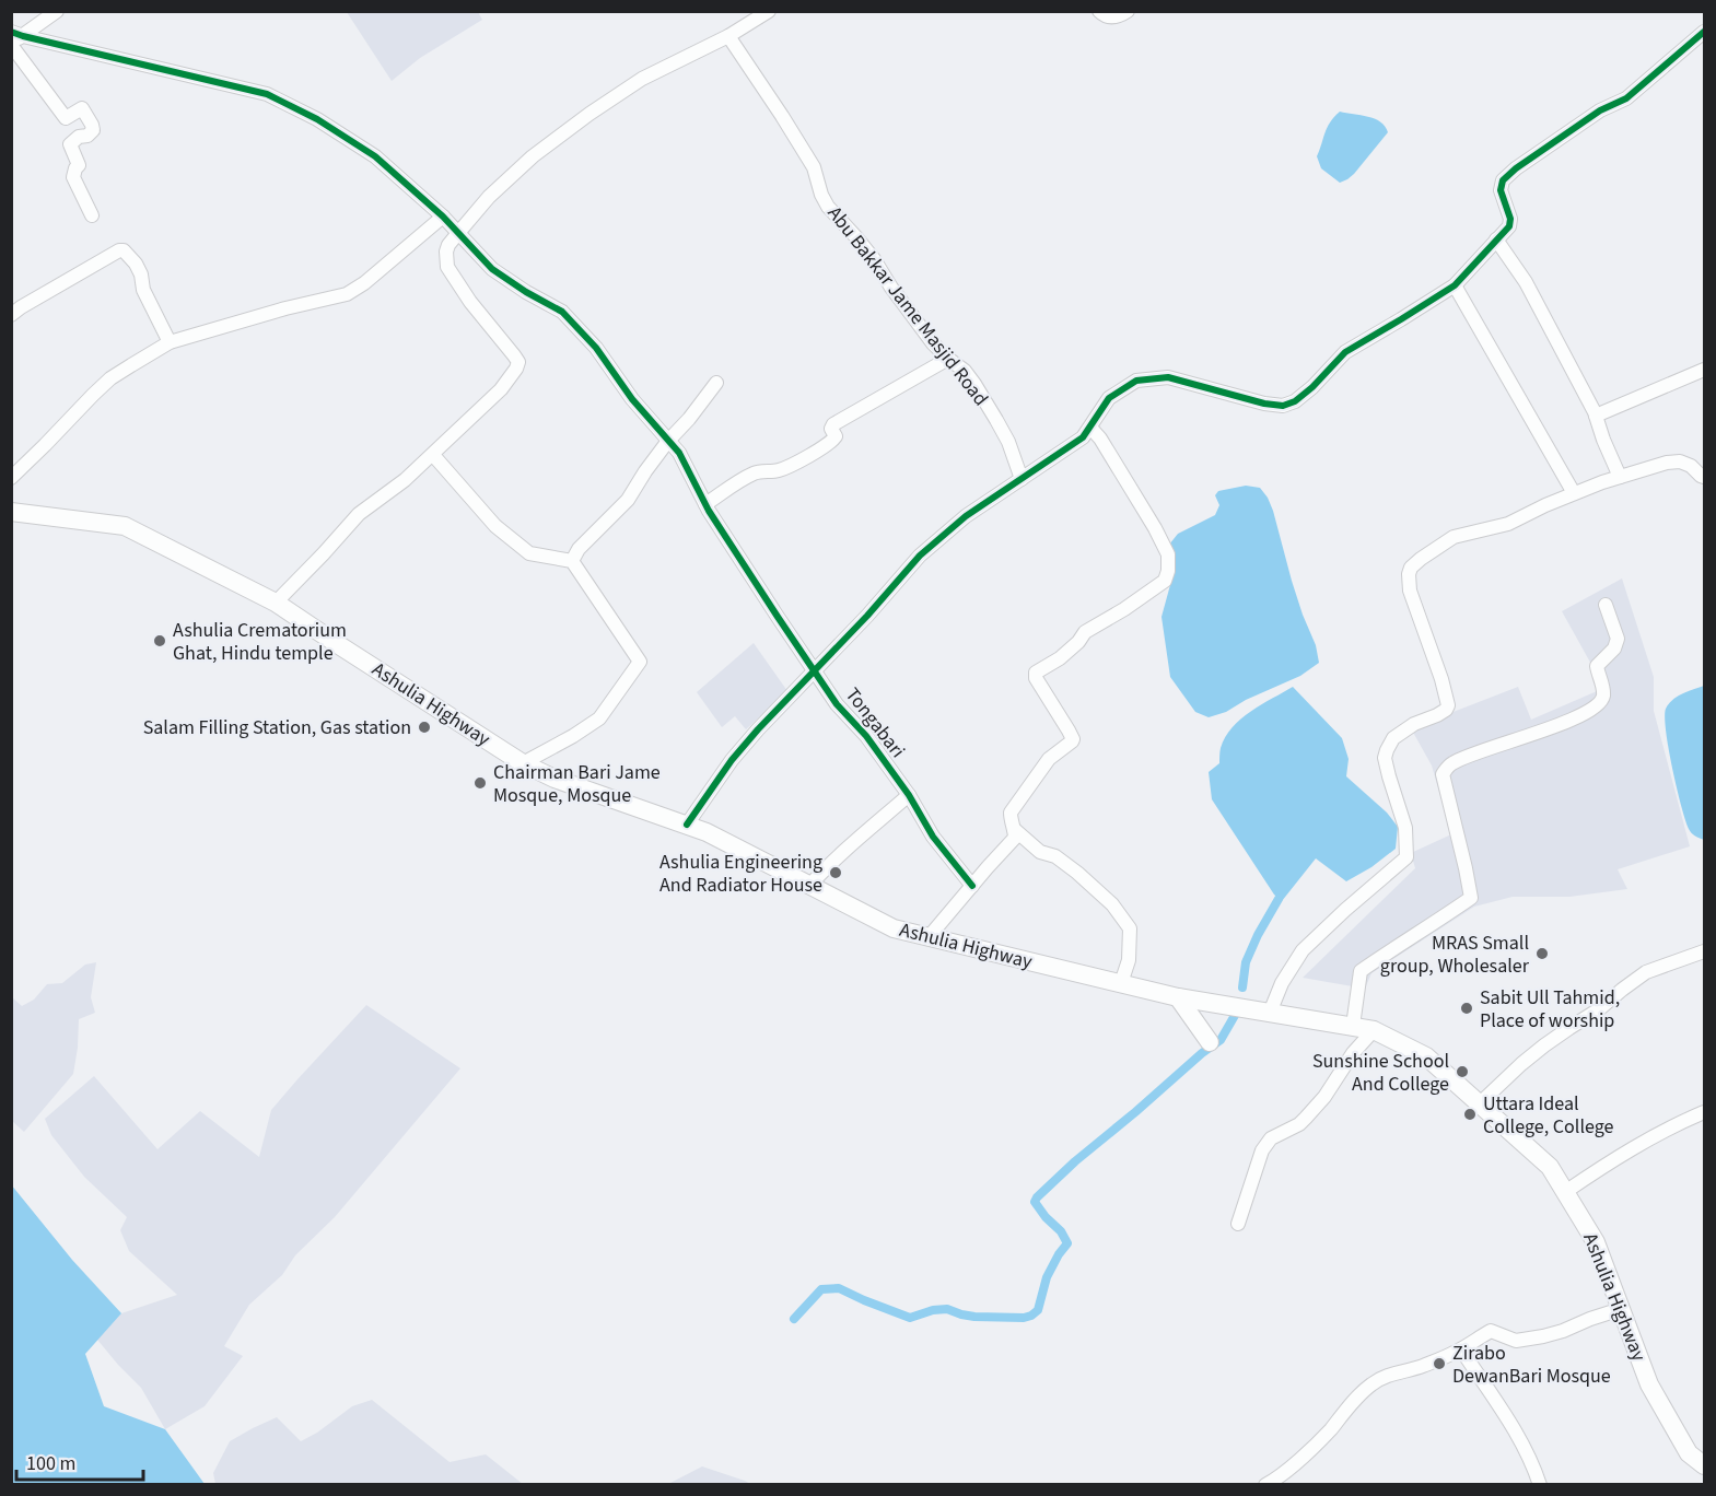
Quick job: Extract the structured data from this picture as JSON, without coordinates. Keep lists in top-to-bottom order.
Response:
{
  "streets": {
    "highway": ["Ashulia Highway"],
    "street": ["Abu Bakkar Jame Masjid Road", "Tongabari"]
  },
  "places": [
    "Ashulia Crematorium Ghat, Hindu temple",
    "Salam Filling Station, Gas station",
    "Chairman Bari Jame Mosque, Mosque",
    "Ashulia Engineering And Radiator House",
    "MRAS Small group, Wholesaler",
    "Sabit Ull Tahmid, Place of worship",
    "Sunshine School And College",
    "Uttara Ideal College, College",
    "Zirabo DewanBari Mosque"
  ],
  "scale_bar": "100 m"
}
